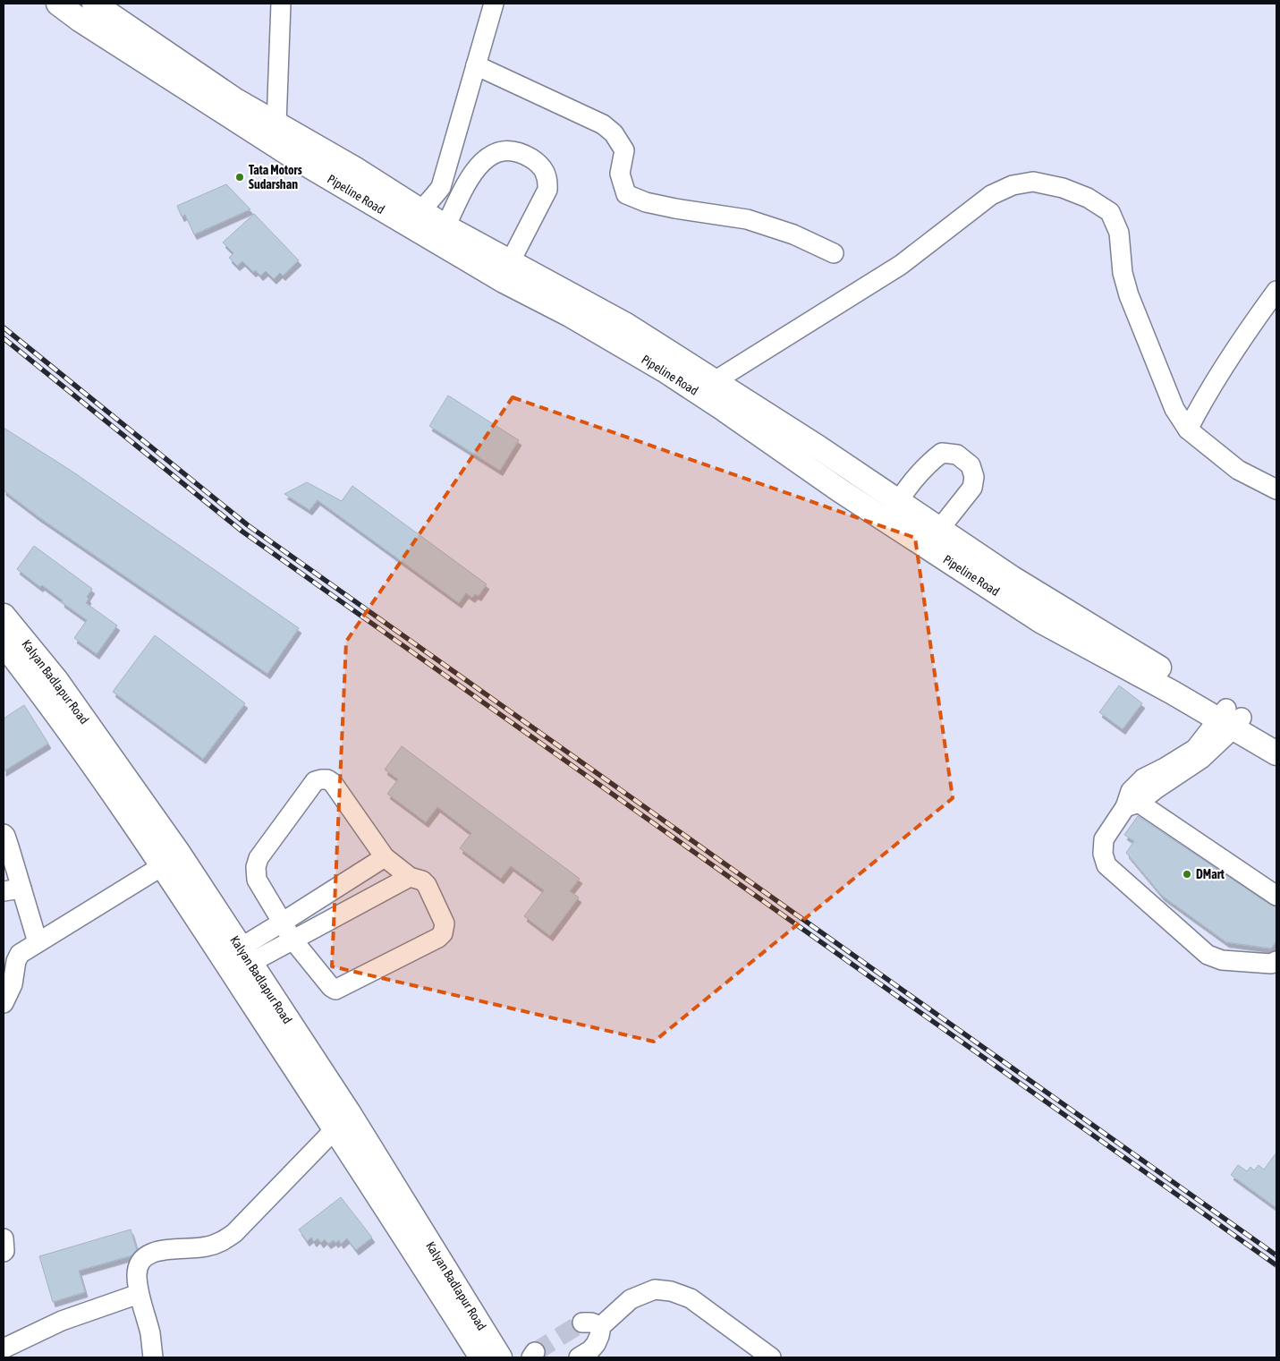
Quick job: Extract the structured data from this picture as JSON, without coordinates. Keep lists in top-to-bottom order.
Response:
{
  "streets": {
    "main road": ["Pipeline Road", "Kalyan Badlapur Road"]
  },
  "places": ["Tata Motors Sudarshan", "DMart"]
}
